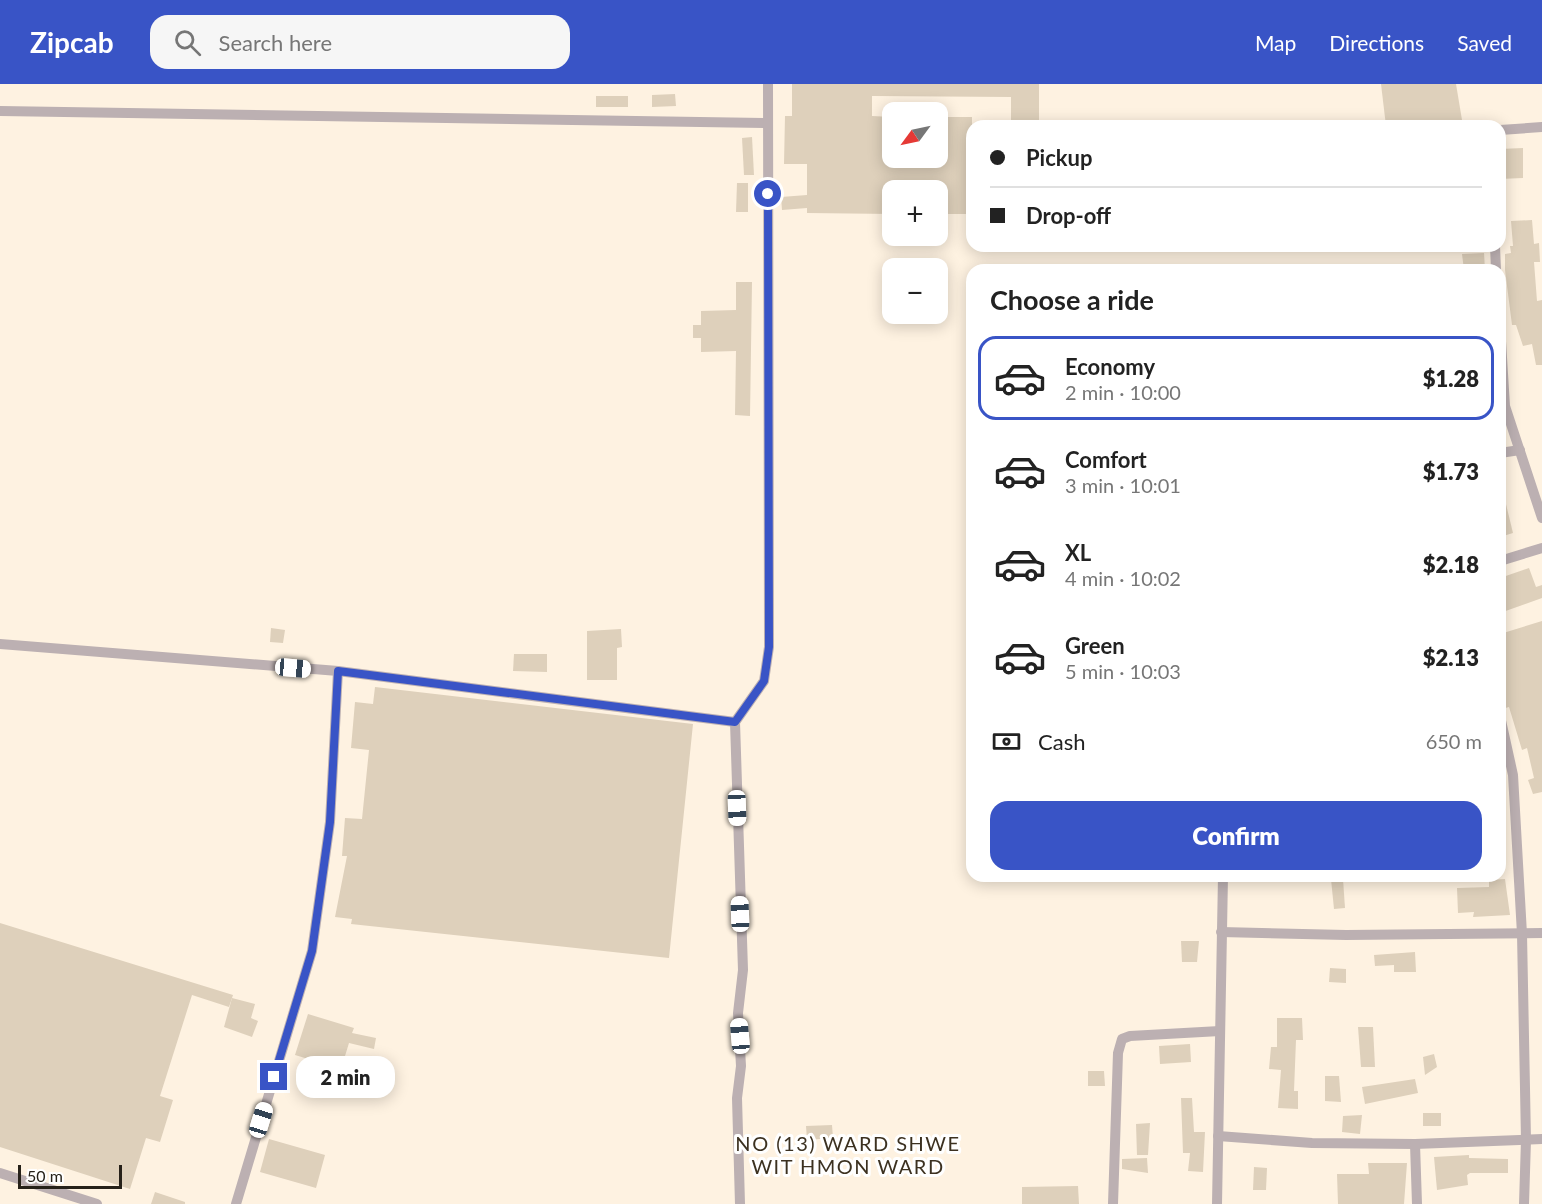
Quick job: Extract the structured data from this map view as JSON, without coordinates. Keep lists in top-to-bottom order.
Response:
{
  "districts": ["NO (13) WARD SHWE WIT HMON WARD"],
  "scale_bar": "50 m",
  "north": "bottom left",
  "page": {
    "header": "Zipcab",
    "search": "Search here",
    "nav": ["Map", "Directions", "Saved"],
    "map_buttons": ["+", "−"],
    "banner": ["Pickup", "Drop-off"],
    "heading": "Choose a ride",
    "list": [
      {
        "name": "Economy",
        "note": "2 min · 10:00",
        "value": "$1.28"
      },
      {
        "name": "Comfort",
        "note": "3 min · 10:01",
        "value": "$1.73"
      },
      {
        "name": "XL",
        "note": "4 min · 10:02",
        "value": "$2.18"
      },
      {
        "name": "Green",
        "note": "5 min · 10:03",
        "value": "$2.13"
      }
    ],
    "pay": ["Cash", "650 m"],
    "buttons": "Confirm",
    "bubble": "2 min",
    "scale": "50 m"
  }
}
